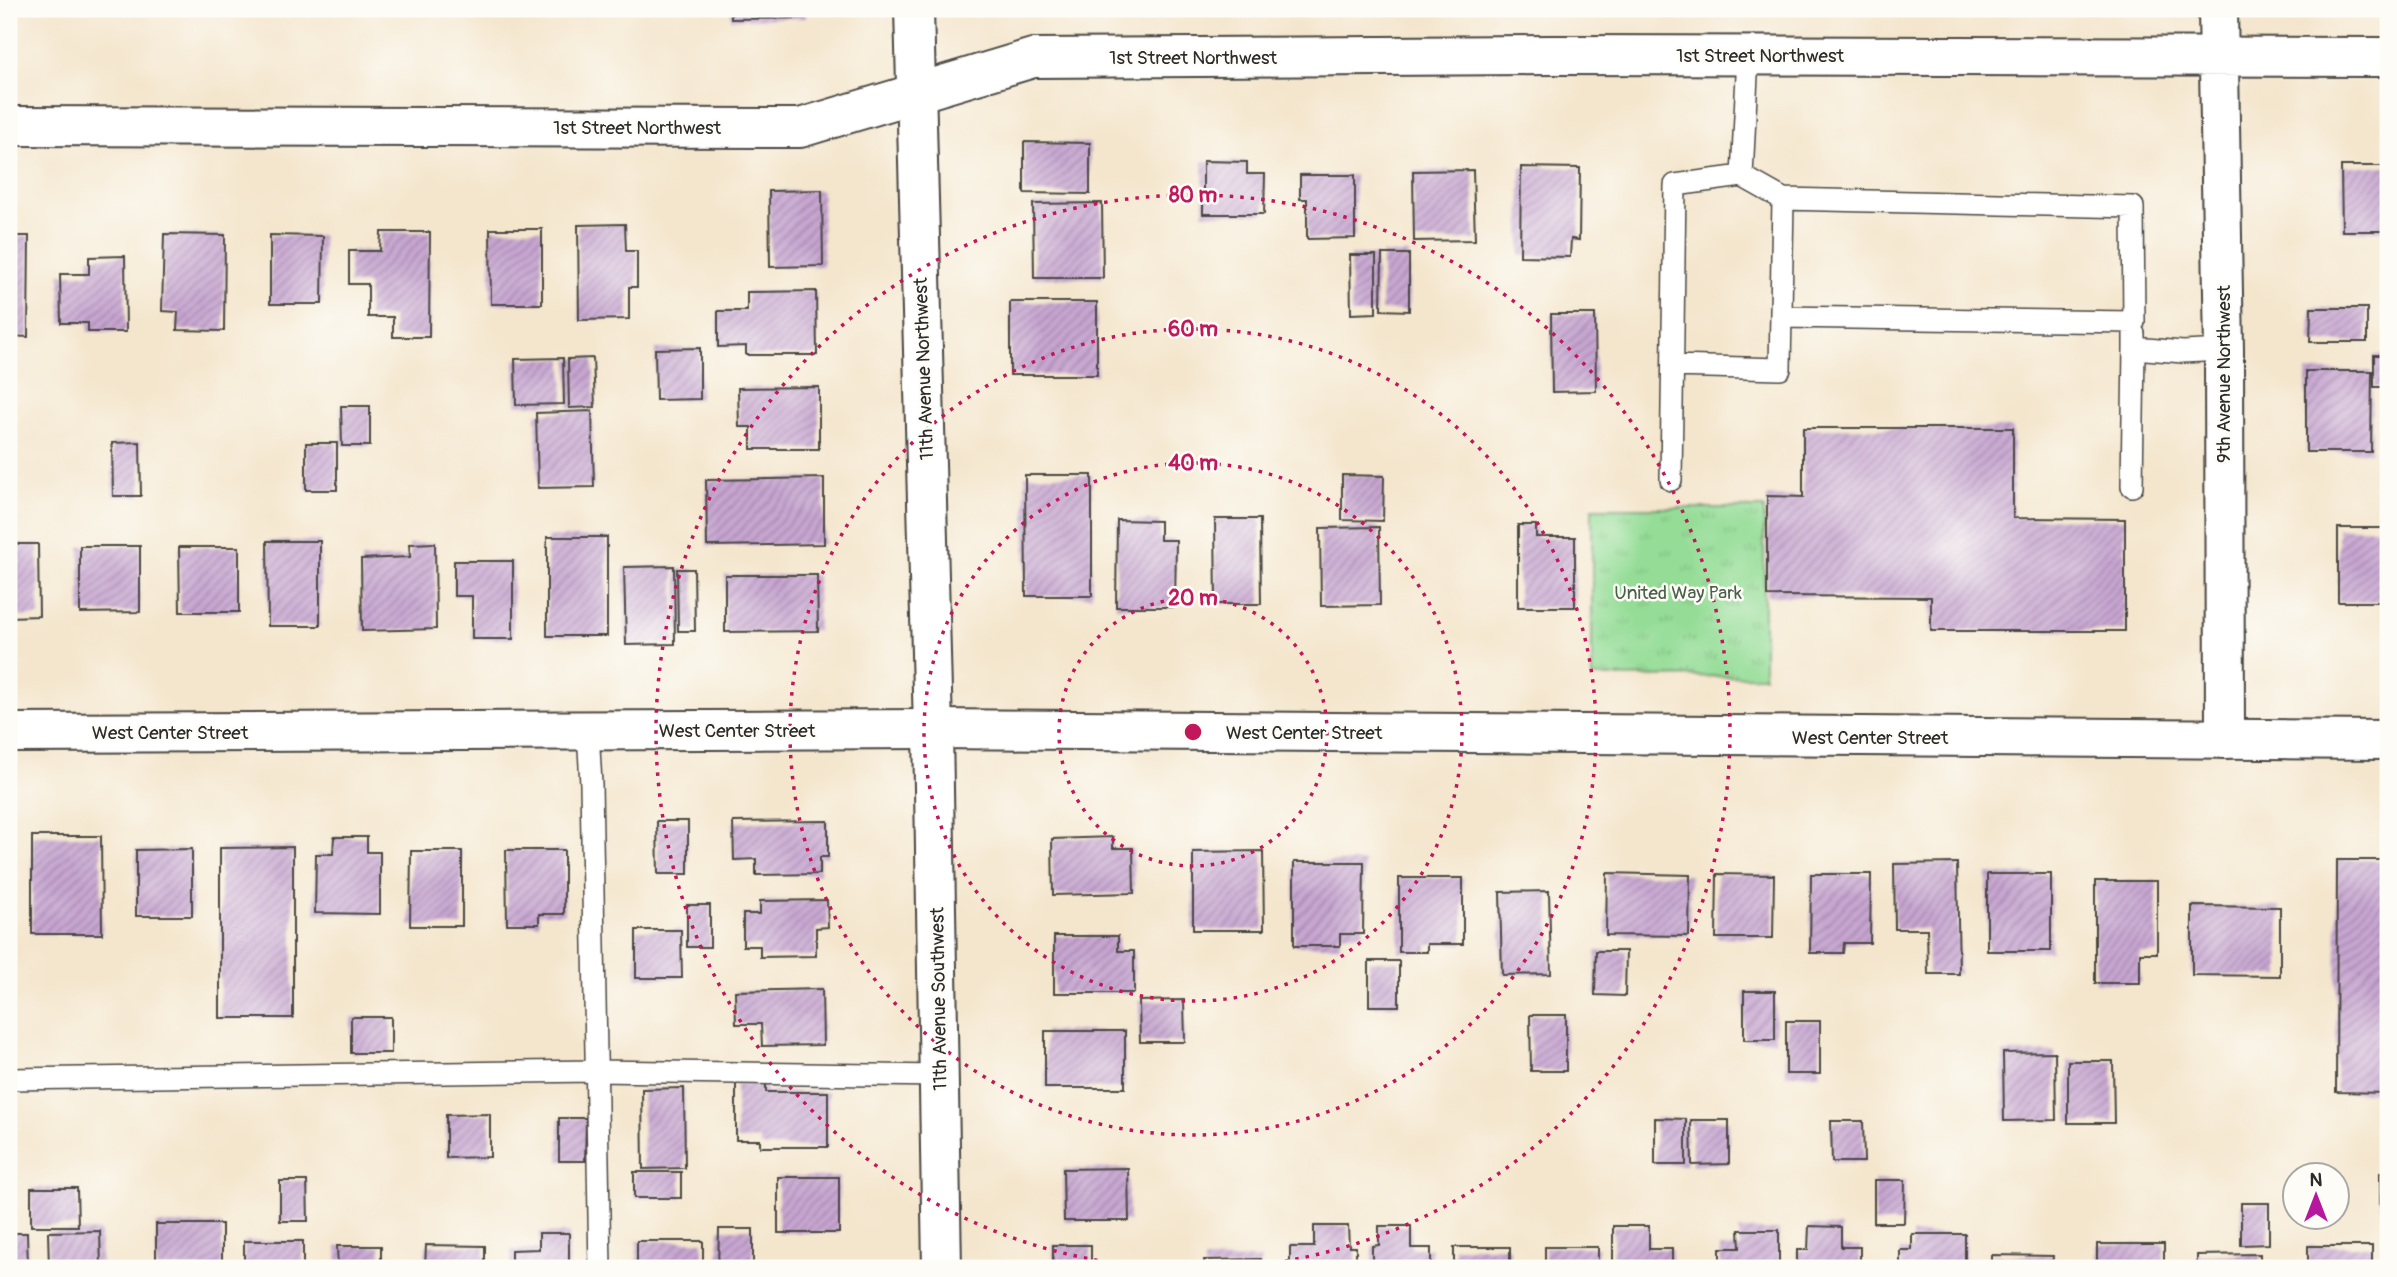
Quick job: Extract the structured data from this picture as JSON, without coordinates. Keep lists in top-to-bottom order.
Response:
{
  "streets": {
    "street": [
      "1st Street Northwest",
      "11th Avenue Northwest",
      "9th Avenue Northwest",
      "West Center Street",
      "11th Avenue Southwest"
    ]
  },
  "crossings": [
    ["1st Street Northwest", "11th Avenue Northwest"],
    ["1st Street Northwest", "9th Avenue Northwest"],
    ["11th Avenue Northwest", "West Center Street"],
    ["11th Avenue Northwest", "11th Avenue Southwest"],
    ["9th Avenue Northwest", "West Center Street"],
    ["West Center Street", "11th Avenue Southwest"]
  ],
  "parks": ["United Way Park"],
  "north": "top",
  "rings": [
    "80 m",
    "60 m",
    "40 m",
    "20 m"
  ]
}
